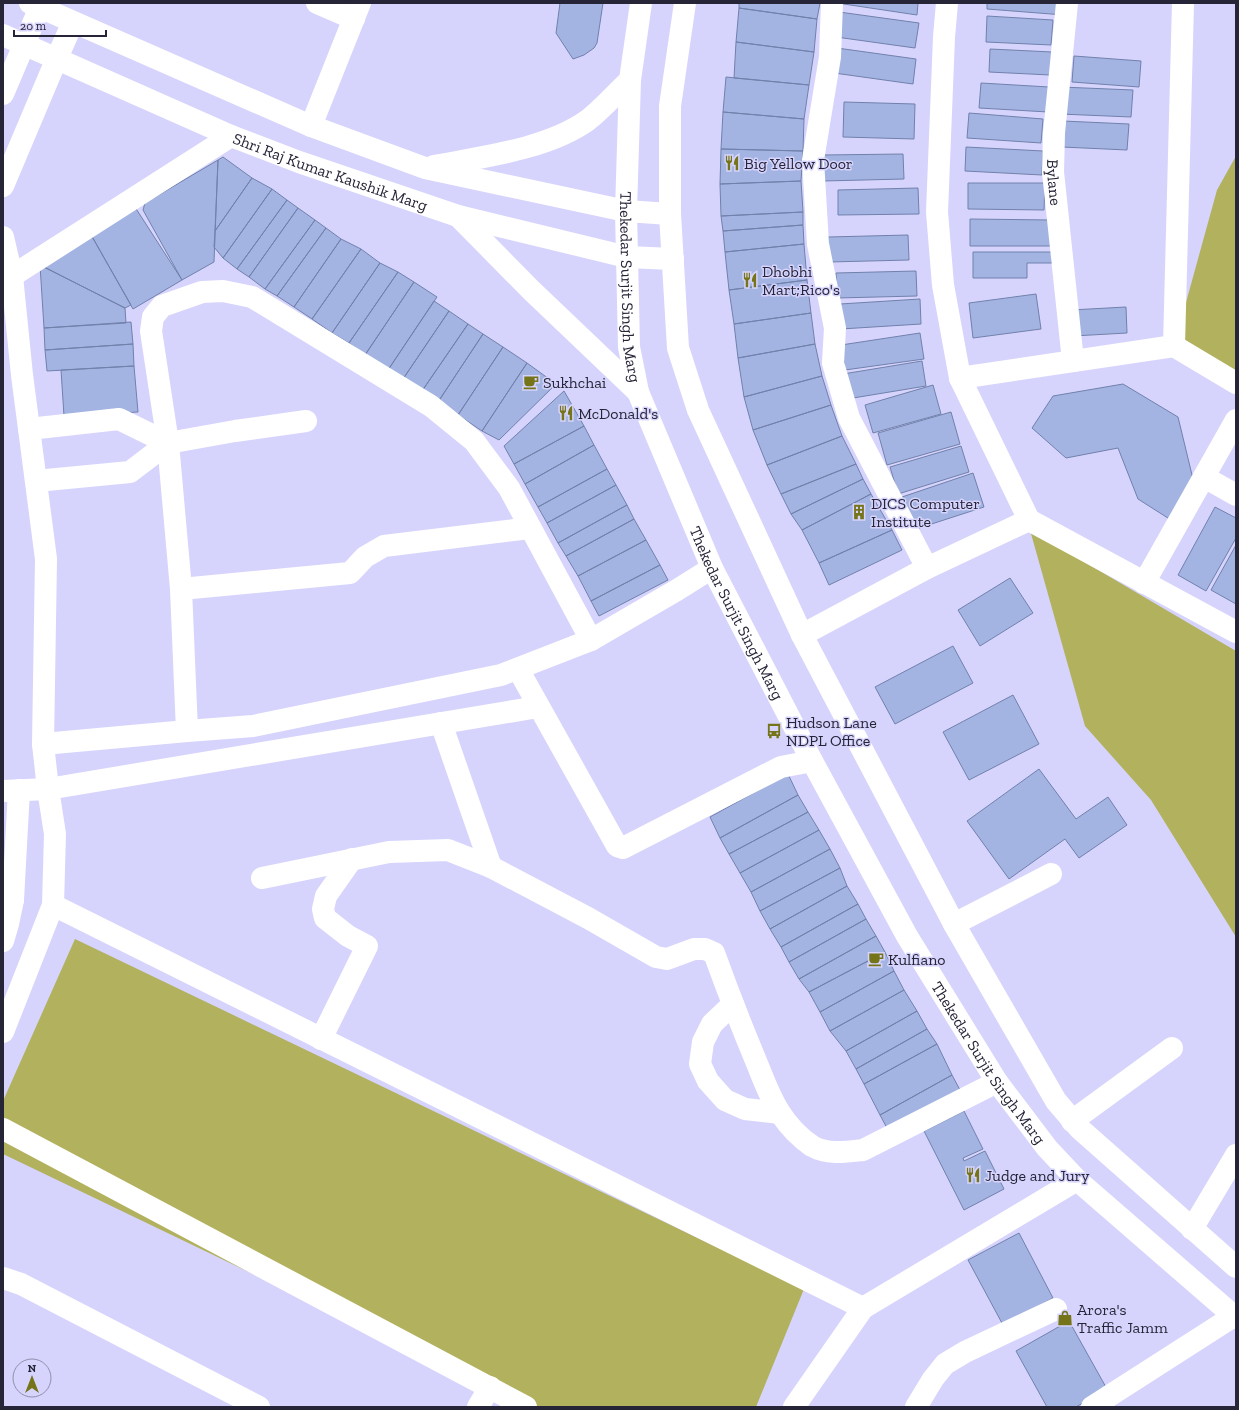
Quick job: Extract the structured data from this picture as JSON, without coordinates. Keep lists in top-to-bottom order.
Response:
{
  "streets": {
    "street": ["Shri Raj Kumar Kaushik Marg", "Bylane", "Thekedar Surjit Singh Marg"]
  },
  "crossings": [
    ["Shri Raj Kumar Kaushik Marg", "Thekedar Surjit Singh Marg"]
  ],
  "places": {
    "restaurant": [
      "Big Yellow Door",
      "Dhobhi Mart;Rico's",
      "McDonald's",
      "Judge and Jury"
    ],
    "cafe": ["Sukhchai", "Kulfiano"],
    "building": ["DICS Computer Institute"],
    "bus stop": ["Hudson Lane NDPL Office"],
    "shop": ["Arora's Traffic Jamm"]
  },
  "scale_bar": "20 m",
  "north": "top"
}
